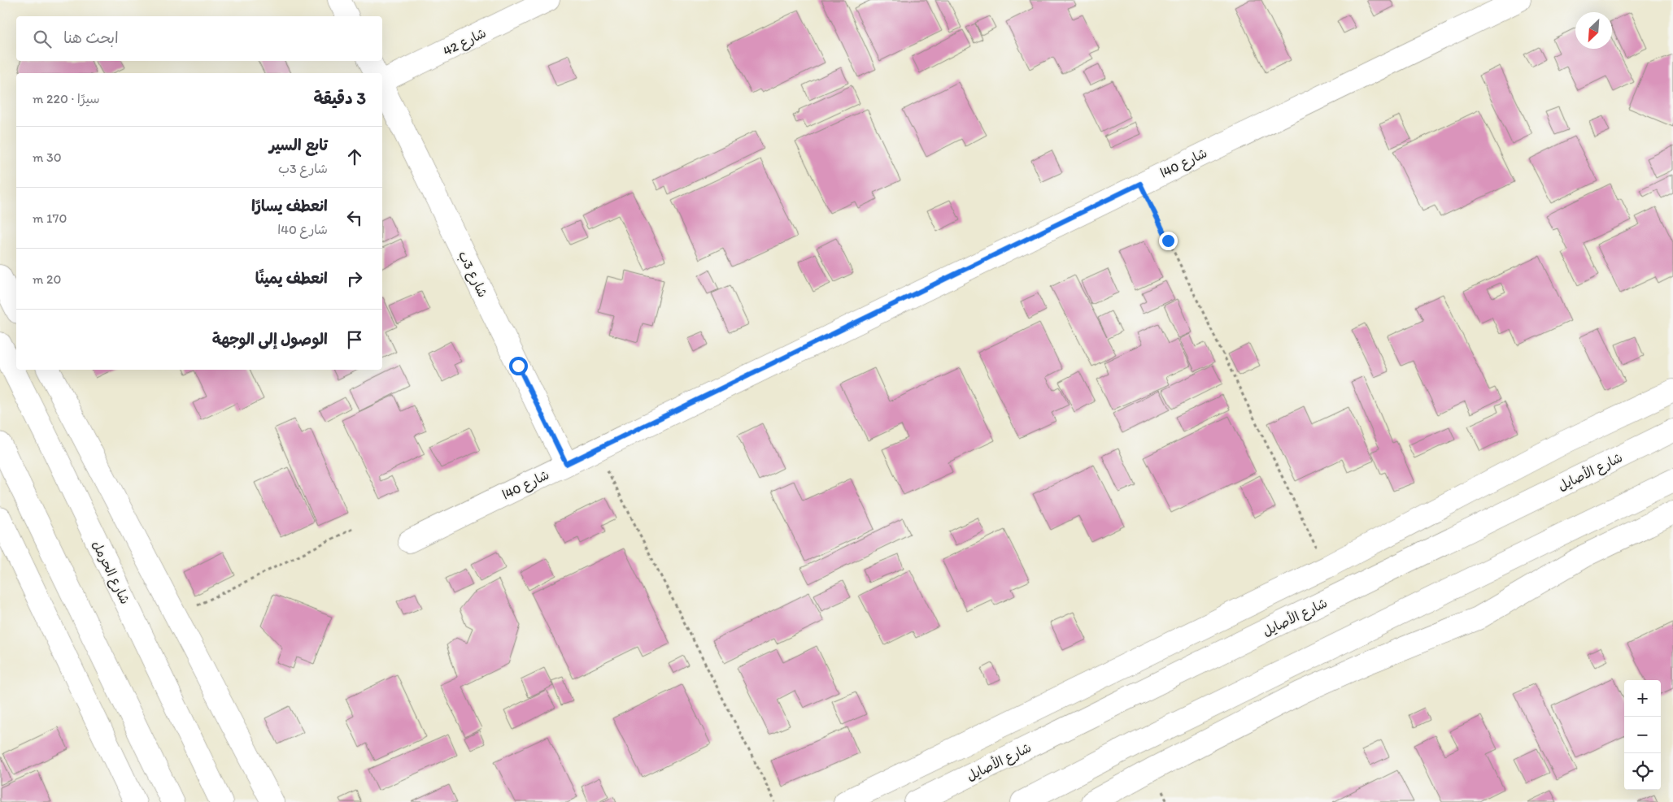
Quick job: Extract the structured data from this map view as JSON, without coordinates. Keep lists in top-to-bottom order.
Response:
{
  "streets": {
    "street": [
      "شارع 42",
      "شارع 40ا",
      "شارع 3ب",
      "شارع الأصايل",
      "شارع الحرمل"
    ]
  },
  "crossings": [
    ["شارع 40ا", "شارع 3ب"]
  ],
  "north": "bottom left",
  "page": {
    "search": "ابحث هنا",
    "heading": ["3 دقيقة", "سيرًا · 220 m"],
    "list": [
      ["تابع السير", "شارع 3ب", "30 m"],
      ["انعطف يسارًا", "شارع 40ا", "170 m"],
      ["انعطف يمينًا", "20 m"],
      "الوصول إلى الوجهة"
    ],
    "map_buttons": ["+", "−"]
  }
}
